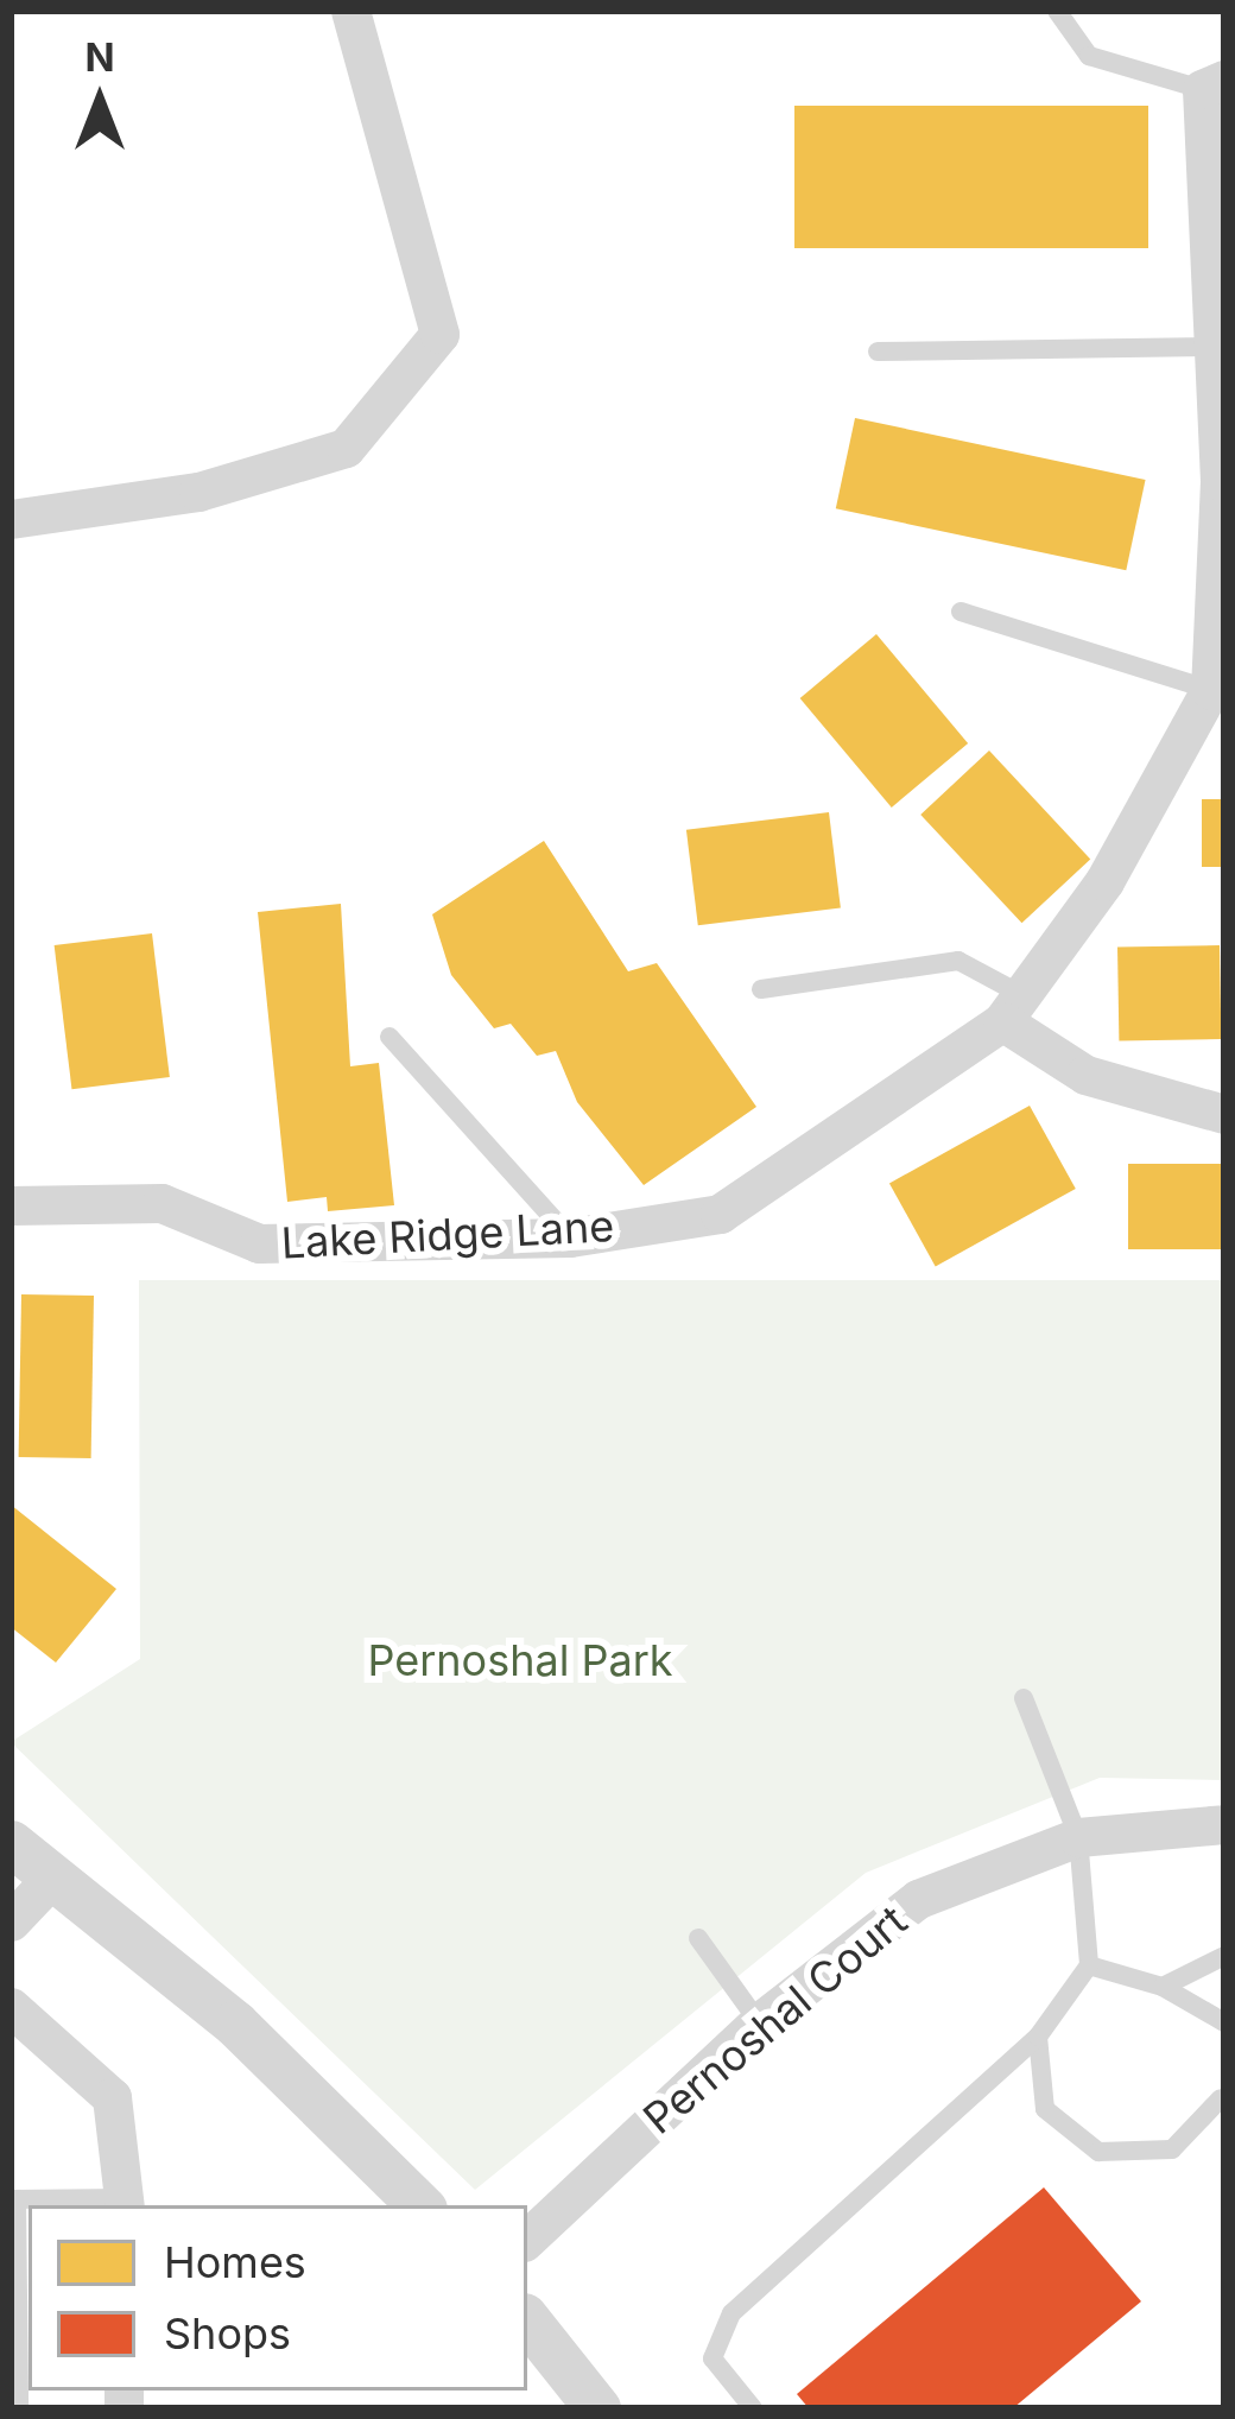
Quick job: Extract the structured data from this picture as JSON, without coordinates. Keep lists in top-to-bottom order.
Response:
{
  "streets": {
    "street": ["Lake Ridge Lane", "Pernoshal Court"]
  },
  "parks": ["Pernoshal Park"],
  "legend": ["Homes", "Shops"],
  "north": "top"
}
